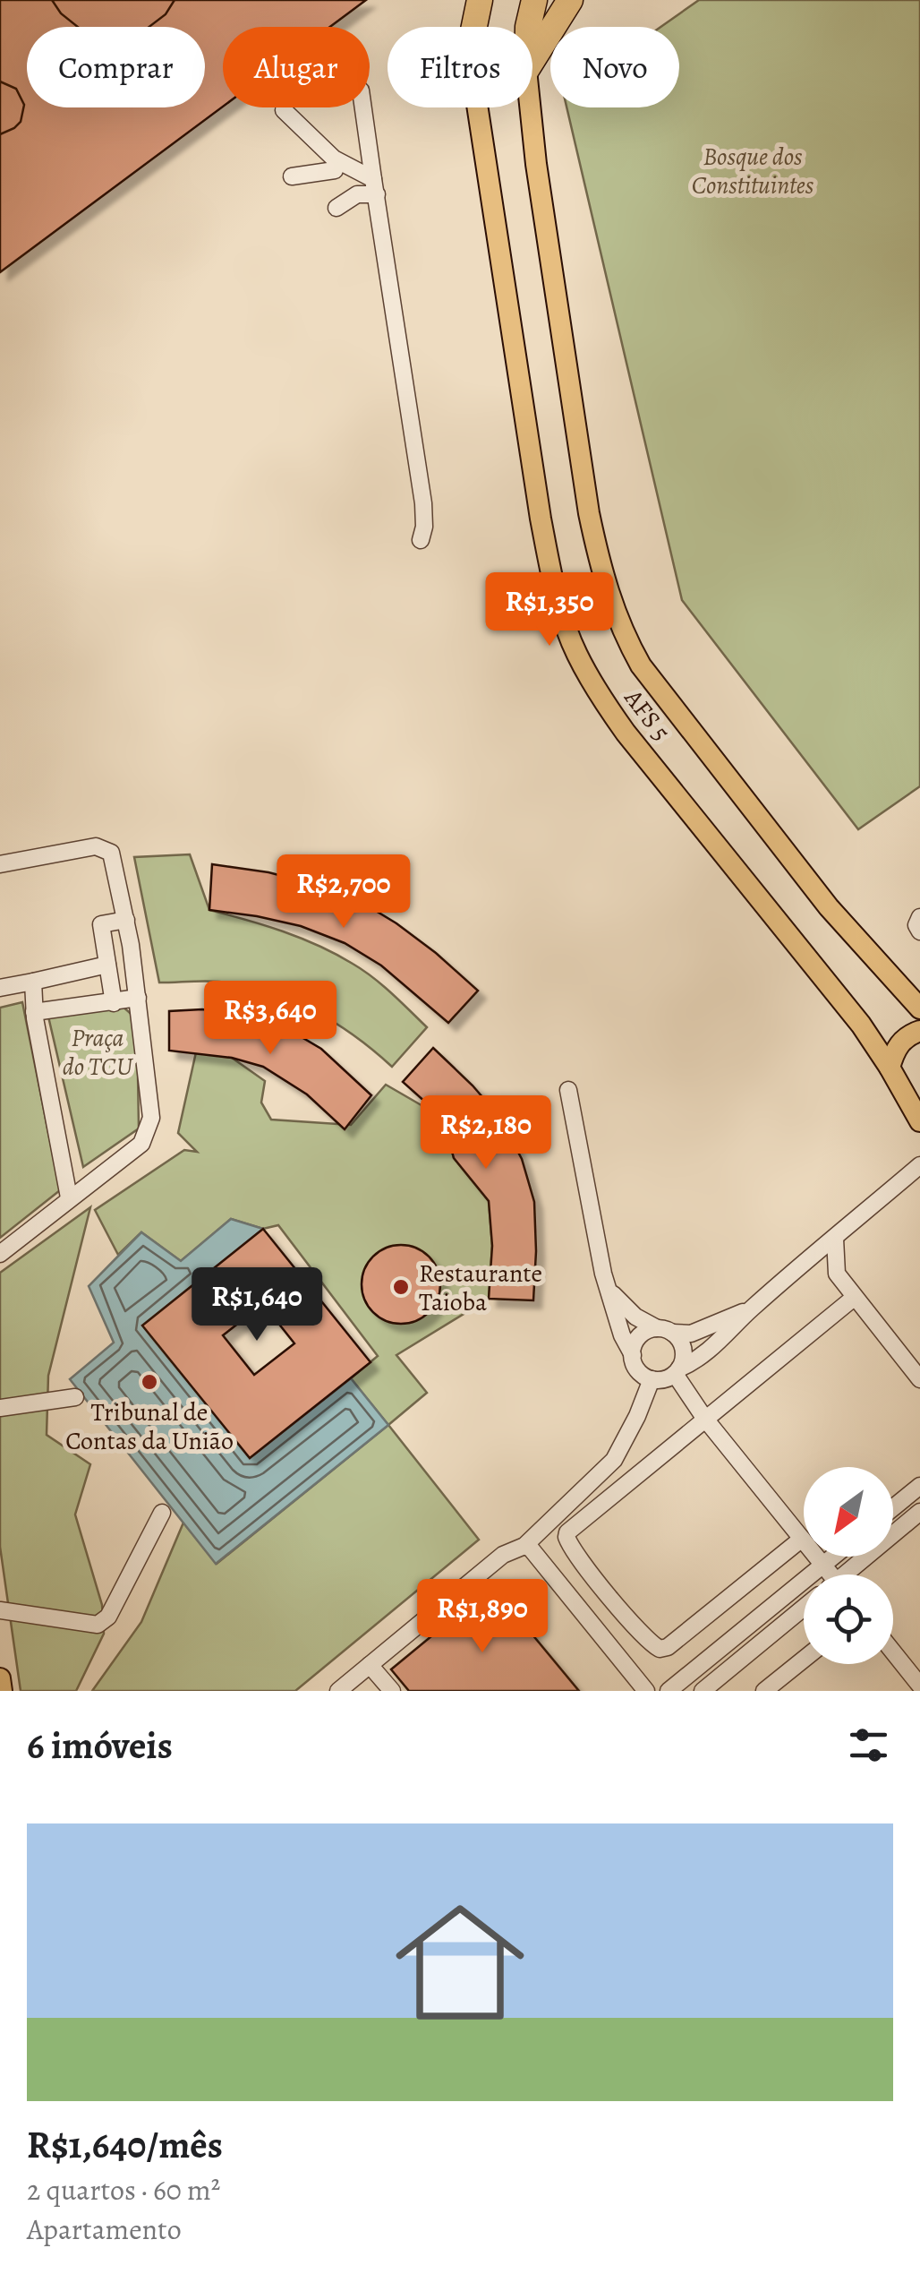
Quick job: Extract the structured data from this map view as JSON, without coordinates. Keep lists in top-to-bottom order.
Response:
{
  "streets": {
    "main road": ["AFS 5"]
  },
  "parks": ["Bosque dos Constituintes", "Praça do TCU"],
  "places": ["Restaurante Taioba", "Tribunal de Contas da União"],
  "north": "bottom left",
  "page": {
    "chip": [
      "Comprar",
      "Alugar",
      "Filtros",
      "Novo"
    ],
    "price": [
      "R$1,350",
      "R$2,700",
      "R$3,640",
      "R$2,180",
      "R$1,640",
      "R$1,890"
    ],
    "heading": "6 imóveis",
    "list": [
      {
        "name": "R$1,640/mês",
        "note": "2 quartos · 60 m² · Apartamento"
      }
    ]
  }
}
